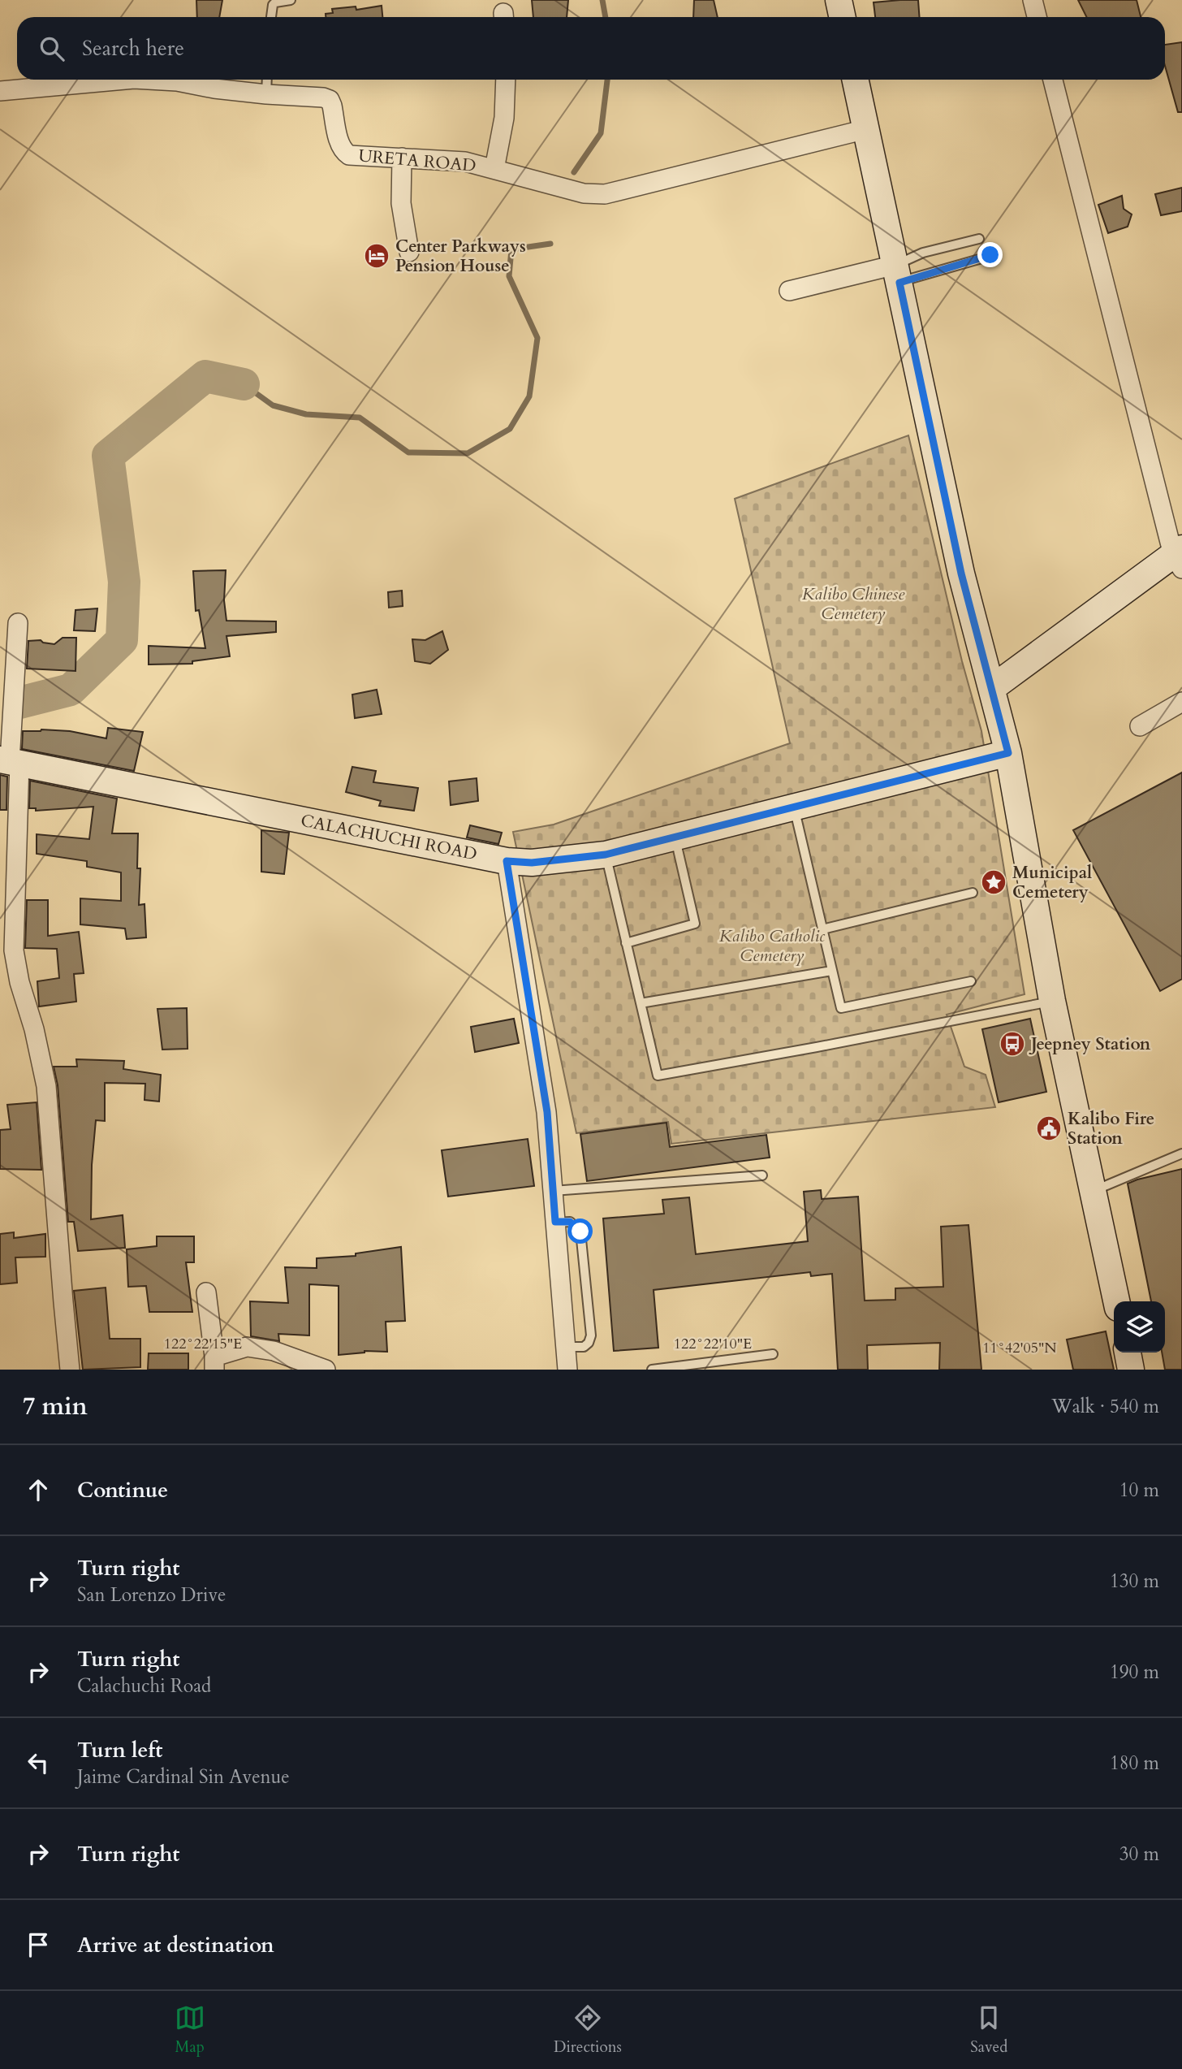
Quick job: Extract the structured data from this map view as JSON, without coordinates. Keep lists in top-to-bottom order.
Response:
{
  "streets": {
    "main road": ["CALACHUCHI ROAD"],
    "street": ["URETA ROAD"]
  },
  "parks": ["Kalibo Chinese Cemetery", "Kalibo Catholic Cemetery"],
  "places": {
    "hotel": ["Center Parkways Pension House"],
    "place": ["Municipal Cemetery"],
    "bus stop": ["Jeepney Station"],
    "public building": ["Kalibo Fire Station"]
  },
  "page": {
    "search": "Search here",
    "heading": ["7 min", "Walk · 540 m"],
    "list": [
      ["Continue", "10 m"],
      ["Turn right", "San Lorenzo Drive", "130 m"],
      ["Turn right", "Calachuchi Road", "190 m"],
      ["Turn left", "Jaime Cardinal Sin Avenue", "180 m"],
      ["Turn right", "30 m"],
      "Arrive at destination"
    ],
    "nav": ["Map", "Directions", "Saved"]
  },
  "coordinates": ["122°22'15\"E", "122°22'10\"E", "11°42'05\"N"]
}
